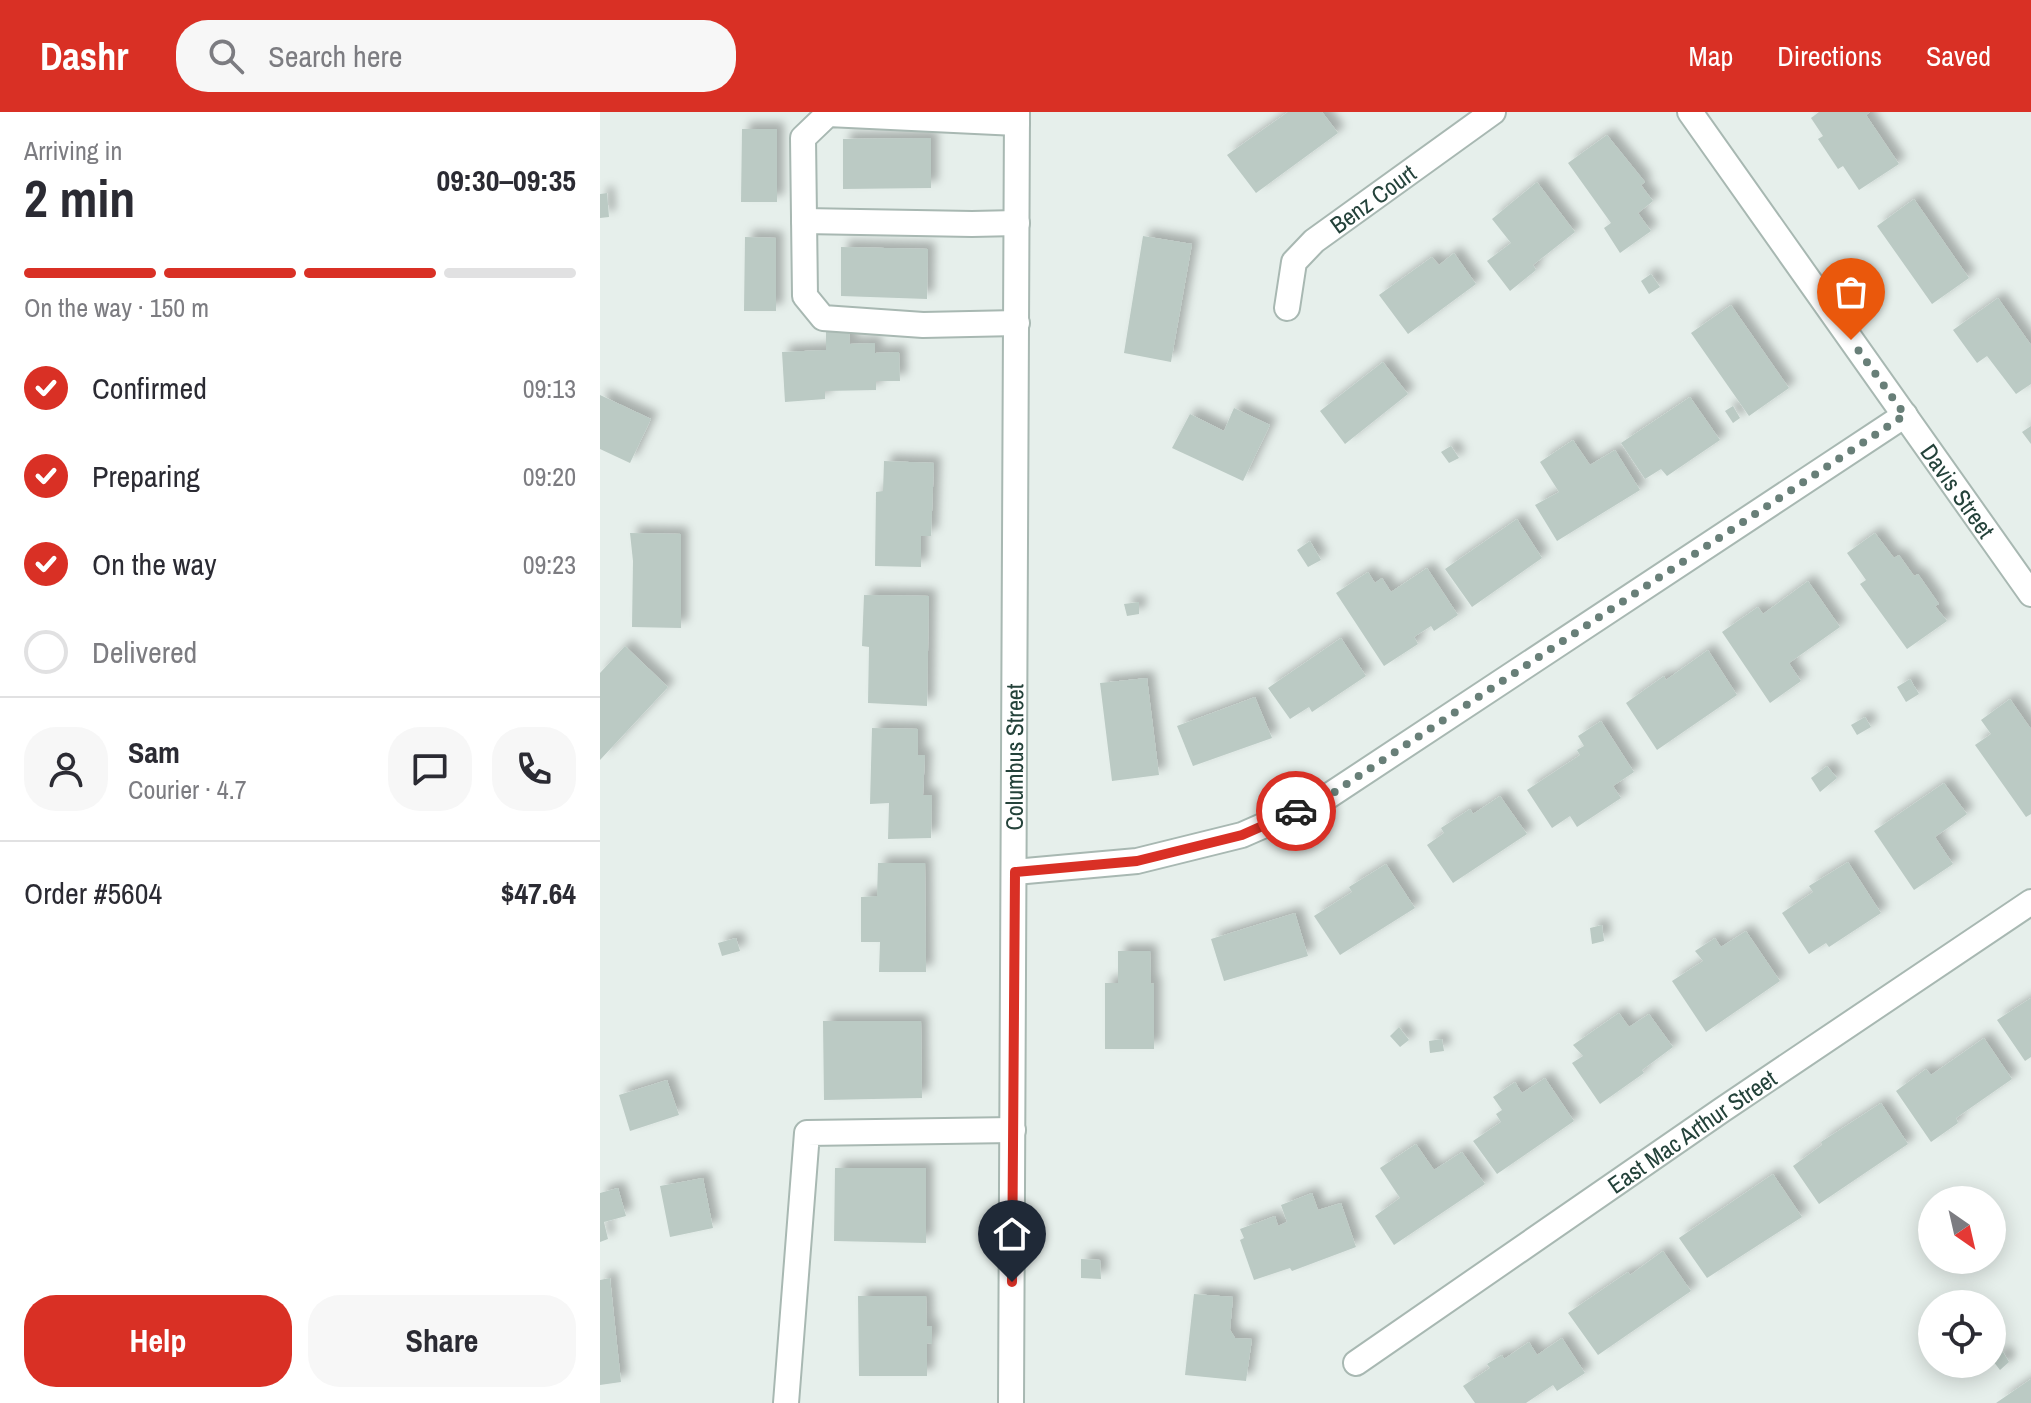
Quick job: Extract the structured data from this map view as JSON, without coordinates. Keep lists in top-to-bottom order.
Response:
{
  "streets": {
    "street": [
      "Benz Court",
      "Davis Street",
      "Columbus Street",
      "East Mac Arthur Street"
    ]
  },
  "north": "bottom right",
  "page": {
    "header": "Dashr",
    "search": "Search here",
    "nav": ["Map", "Directions", "Saved"],
    "heading": ["2 min", "Arriving in", "09:30–09:35"],
    "panel": [
      "Sam",
      "Courier · 4.7",
      "Order #5604",
      "$47.64"
    ],
    "bar": "On the way · 150 m",
    "list": [
      ["Confirmed", "09:13"],
      ["Preparing", "09:20"],
      ["On the way", "09:23"],
      "Delivered"
    ],
    "buttons": ["Help", "Share"]
  }
}
